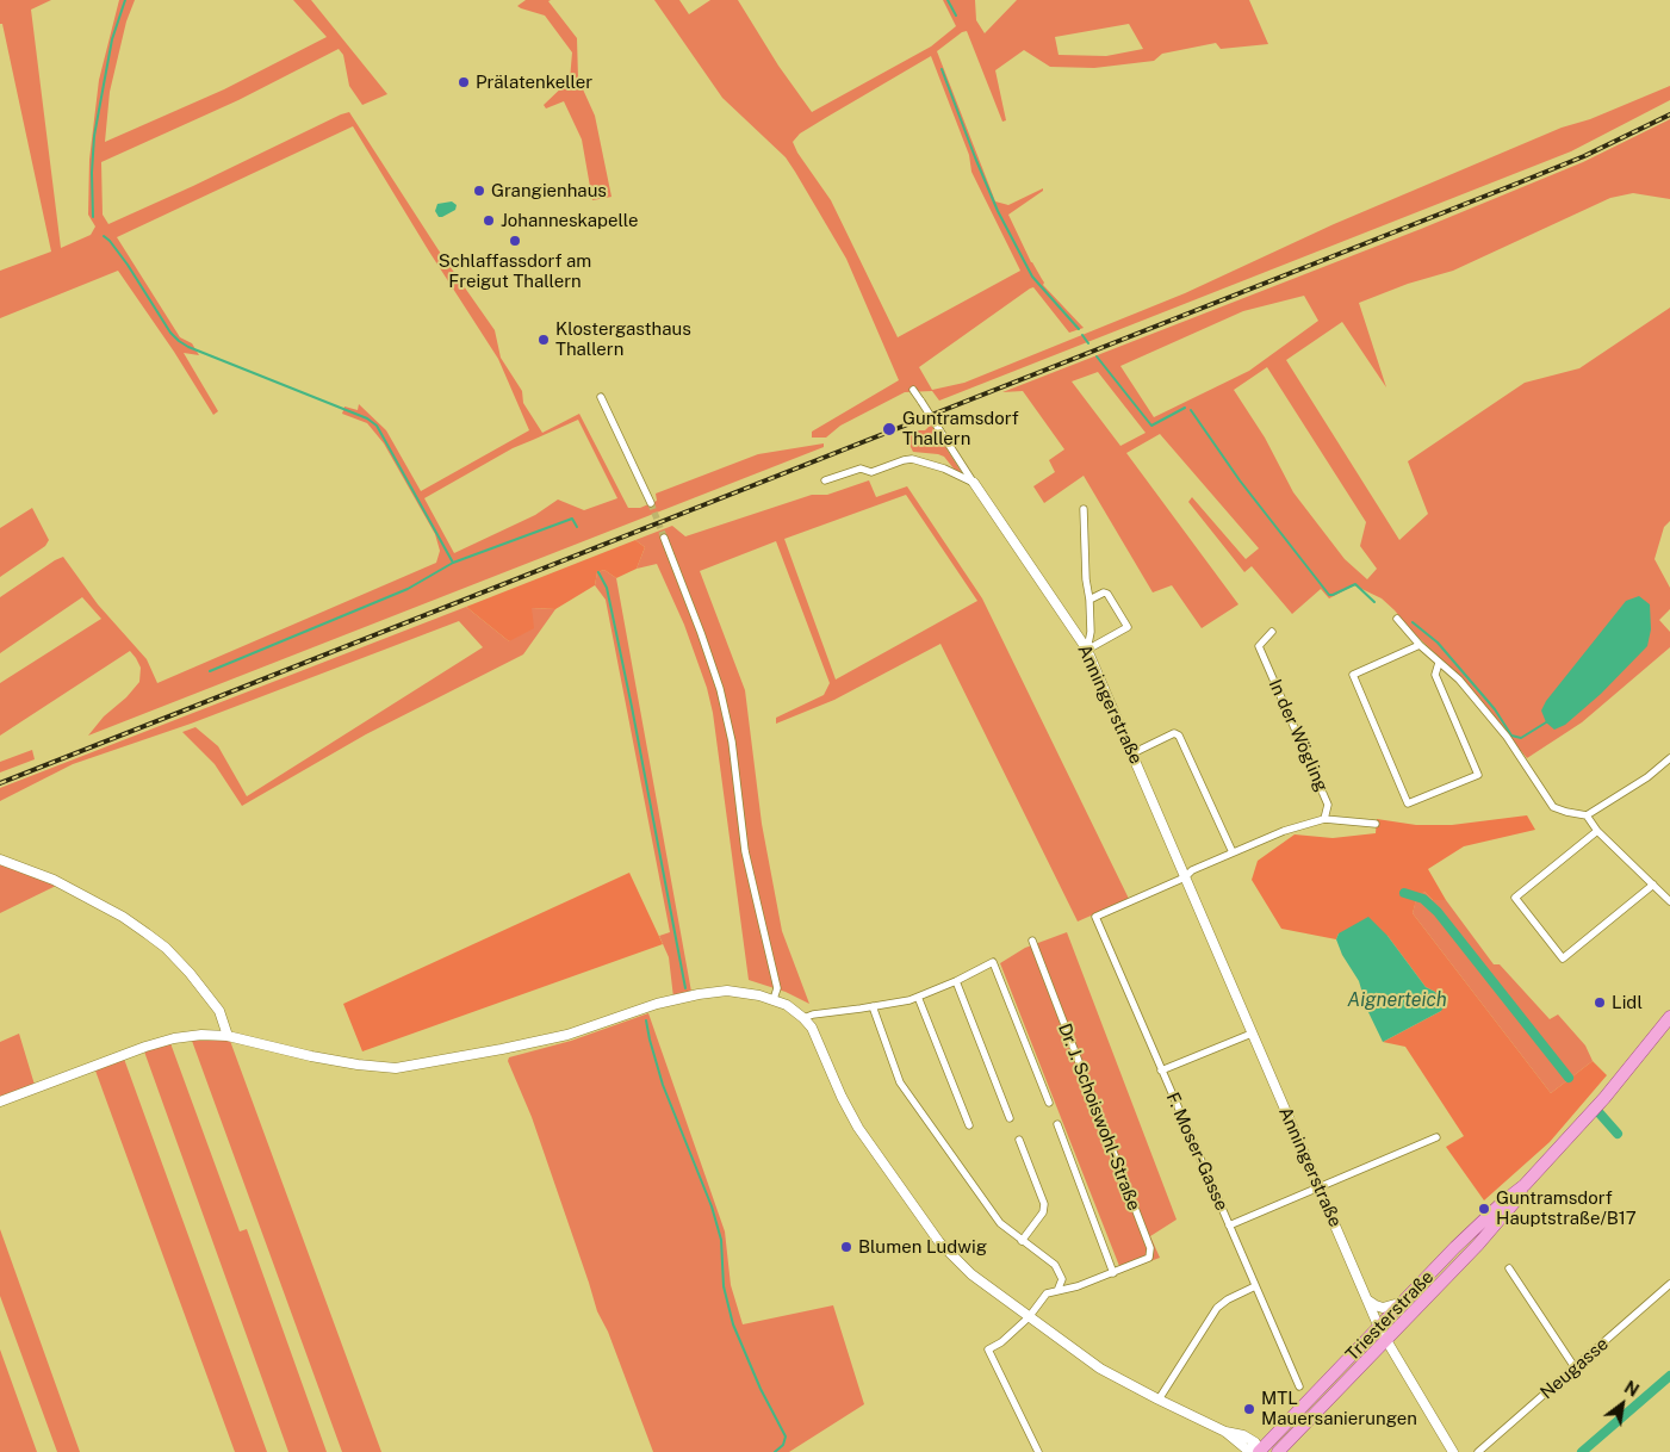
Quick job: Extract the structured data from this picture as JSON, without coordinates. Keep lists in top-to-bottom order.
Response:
{
  "streets": {
    "main road": ["Triesterstraße"],
    "street": [
      "Anningerstraße",
      "In der Wögling",
      "Dr. J. Schoiswohl-Straße",
      "F. Moser-Gasse",
      "Neugasse"
    ]
  },
  "crossings": [
    ["Anningerstraße", "In der Wögling"],
    ["Anningerstraße", "F. Moser-Gasse"],
    ["Anningerstraße", "Triesterstraße"],
    ["In der Wögling", "F. Moser-Gasse"]
  ],
  "water": ["Aignerteich"],
  "places": [
    "Prälatenkeller",
    "Grangienhaus",
    "Johanneskapelle",
    "Schlaffassdorf am Freigut Thallern",
    "Klostergasthaus Thallern",
    "Guntramsdorf Thallern",
    "Lidl",
    "Guntramsdorf Hauptstraße/B17",
    "Blumen Ludwig",
    "MTL Mauersanierungen"
  ],
  "north": "top right"
}
